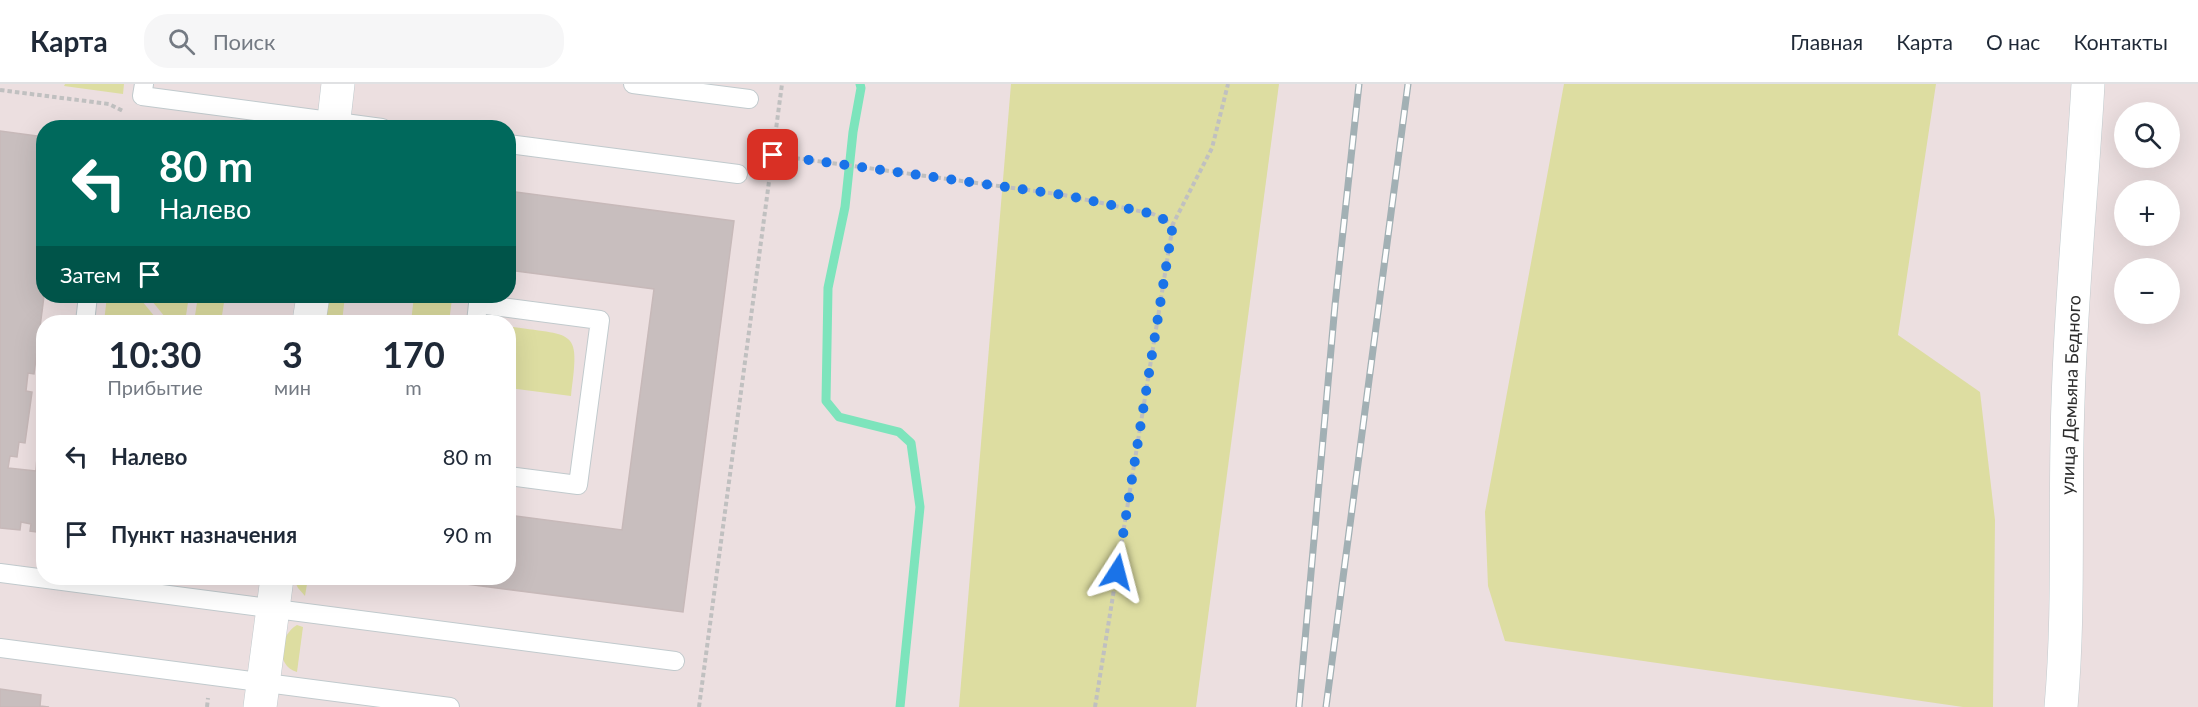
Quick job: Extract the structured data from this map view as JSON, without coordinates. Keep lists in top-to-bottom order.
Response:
{
  "streets": {
    "street": ["улица Демьяна Бедного"]
  },
  "page": {
    "header": "Карта",
    "search": "Поиск",
    "nav": [
      "Главная",
      "Карта",
      "О нас",
      "Контакты"
    ],
    "map_buttons": ["+", "−"],
    "turn": ["80 m", "Налево"],
    "then": "Затем",
    "eta": [
      "10:30",
      "Прибытие",
      "3",
      "мин",
      "170",
      "m"
    ],
    "list": [
      {
        "name": "Налево",
        "value": "80 m"
      },
      {
        "name": "Пункт назначения",
        "value": "90 m"
      }
    ]
  }
}
